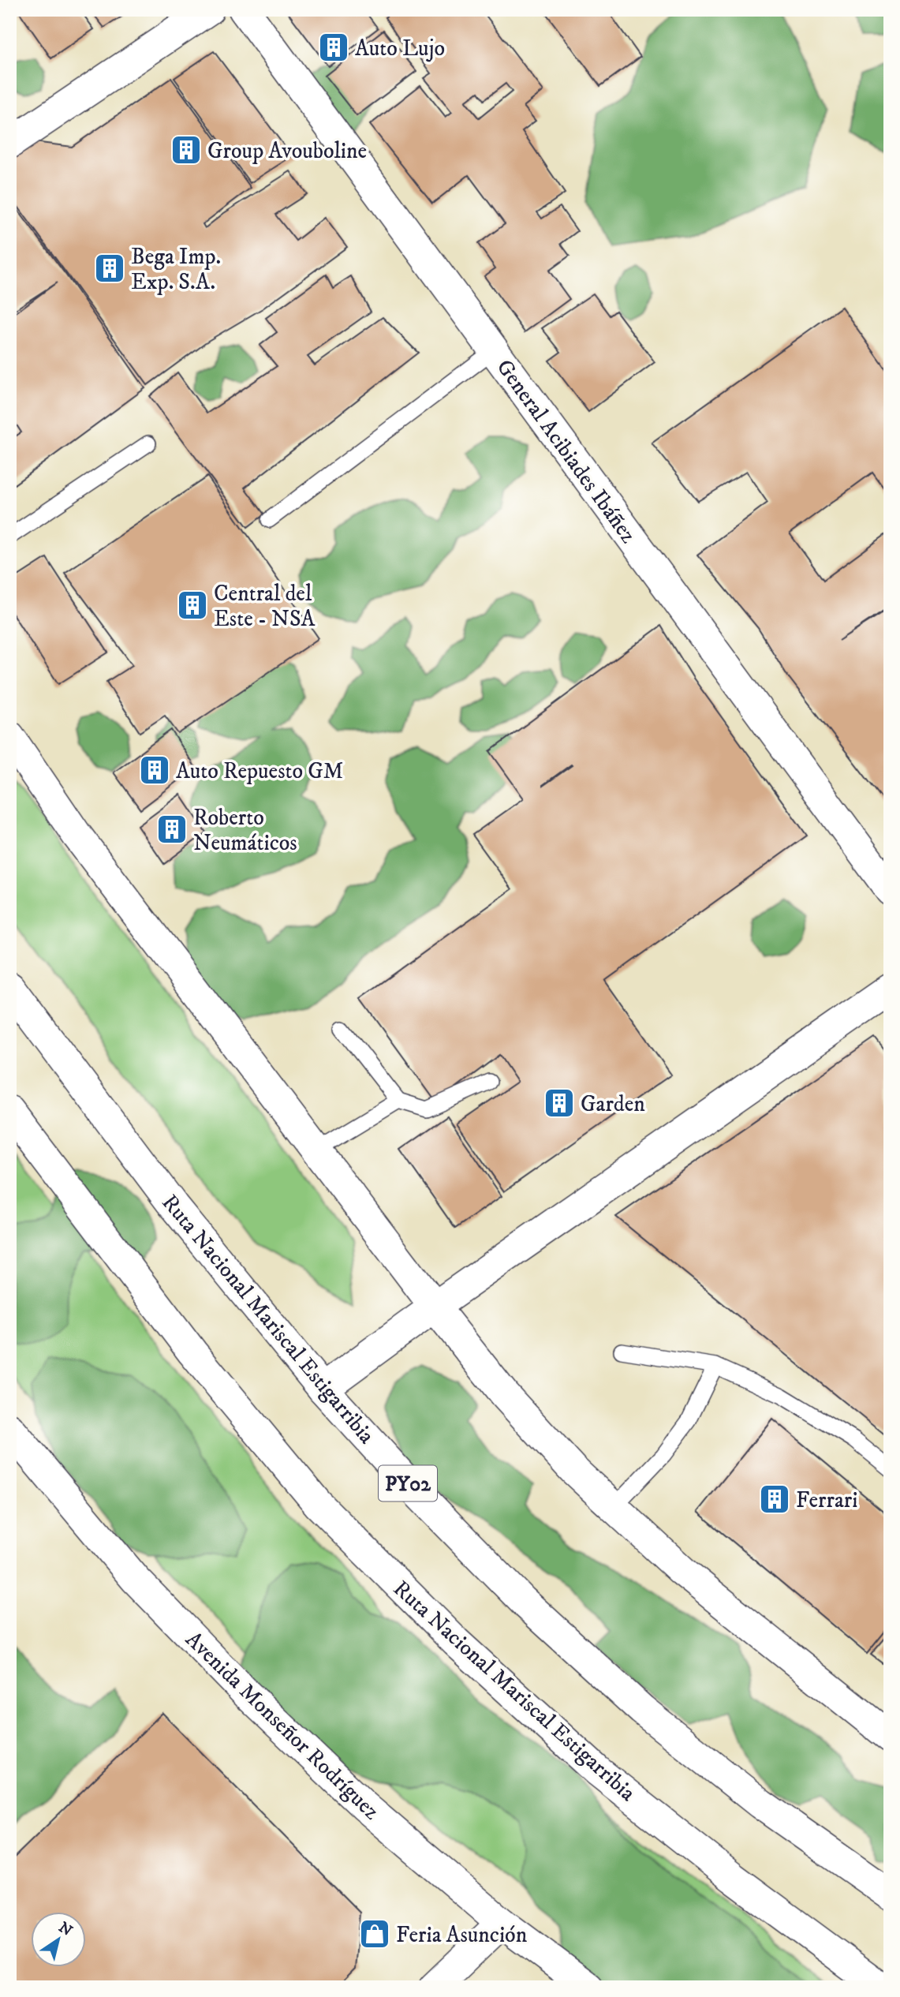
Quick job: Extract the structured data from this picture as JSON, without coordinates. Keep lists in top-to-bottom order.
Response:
{
  "streets": {
    "main road": [
      "General Acibiades Ibáñez",
      "Ruta Nacional Mariscal Estigarribia",
      "PY02",
      "Avenida Monseñor Rodríguez"
    ]
  },
  "places": {
    "building": [
      "Auto Lujo",
      "Group Avouboline",
      "Bega Imp. Exp. S.A.",
      "Central del Este - NSA",
      "Auto Repuesto GM",
      "Roberto Neumáticos",
      "Garden",
      "Ferrari"
    ],
    "shop": ["Feria Asunción"]
  },
  "north": "top right"
}
